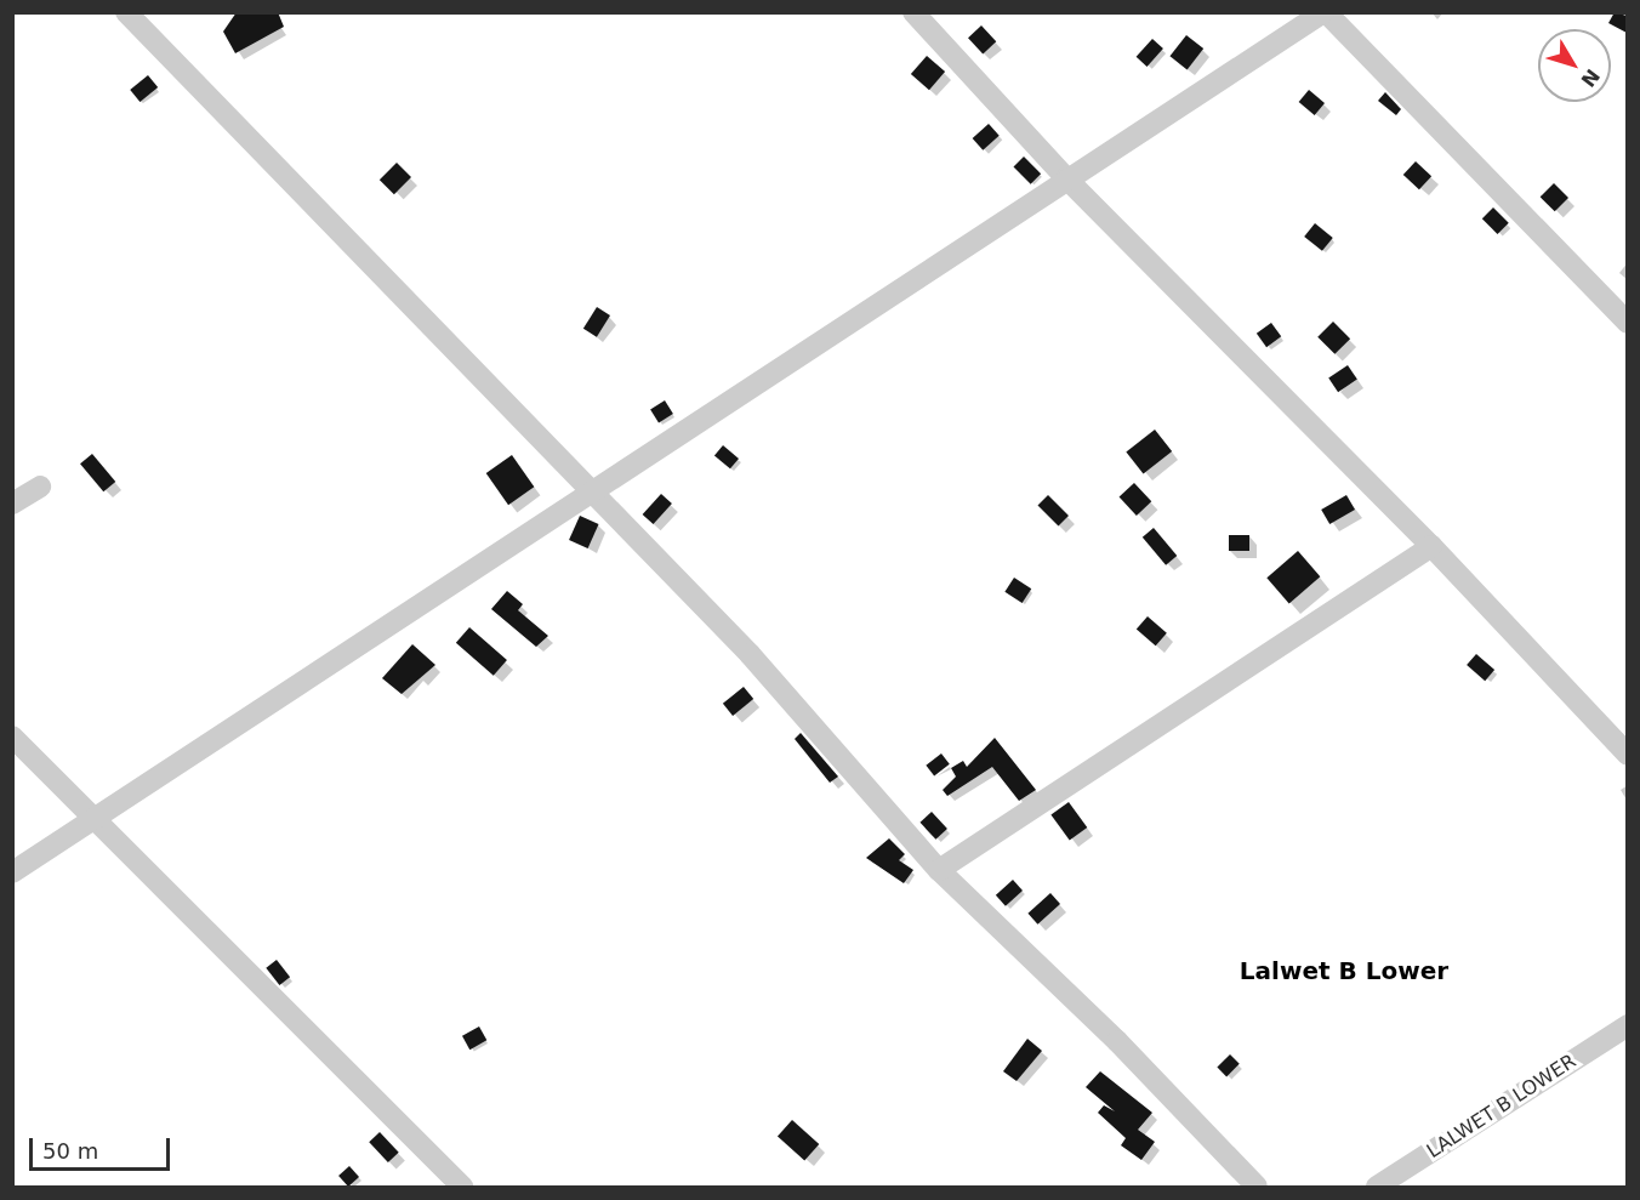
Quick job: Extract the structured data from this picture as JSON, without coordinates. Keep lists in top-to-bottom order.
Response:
{
  "streets": {
    "street": ["LALWET B LOWER"]
  },
  "districts": ["Lalwet B Lower"],
  "scale_bar": "50 m",
  "north": "bottom right"
}
